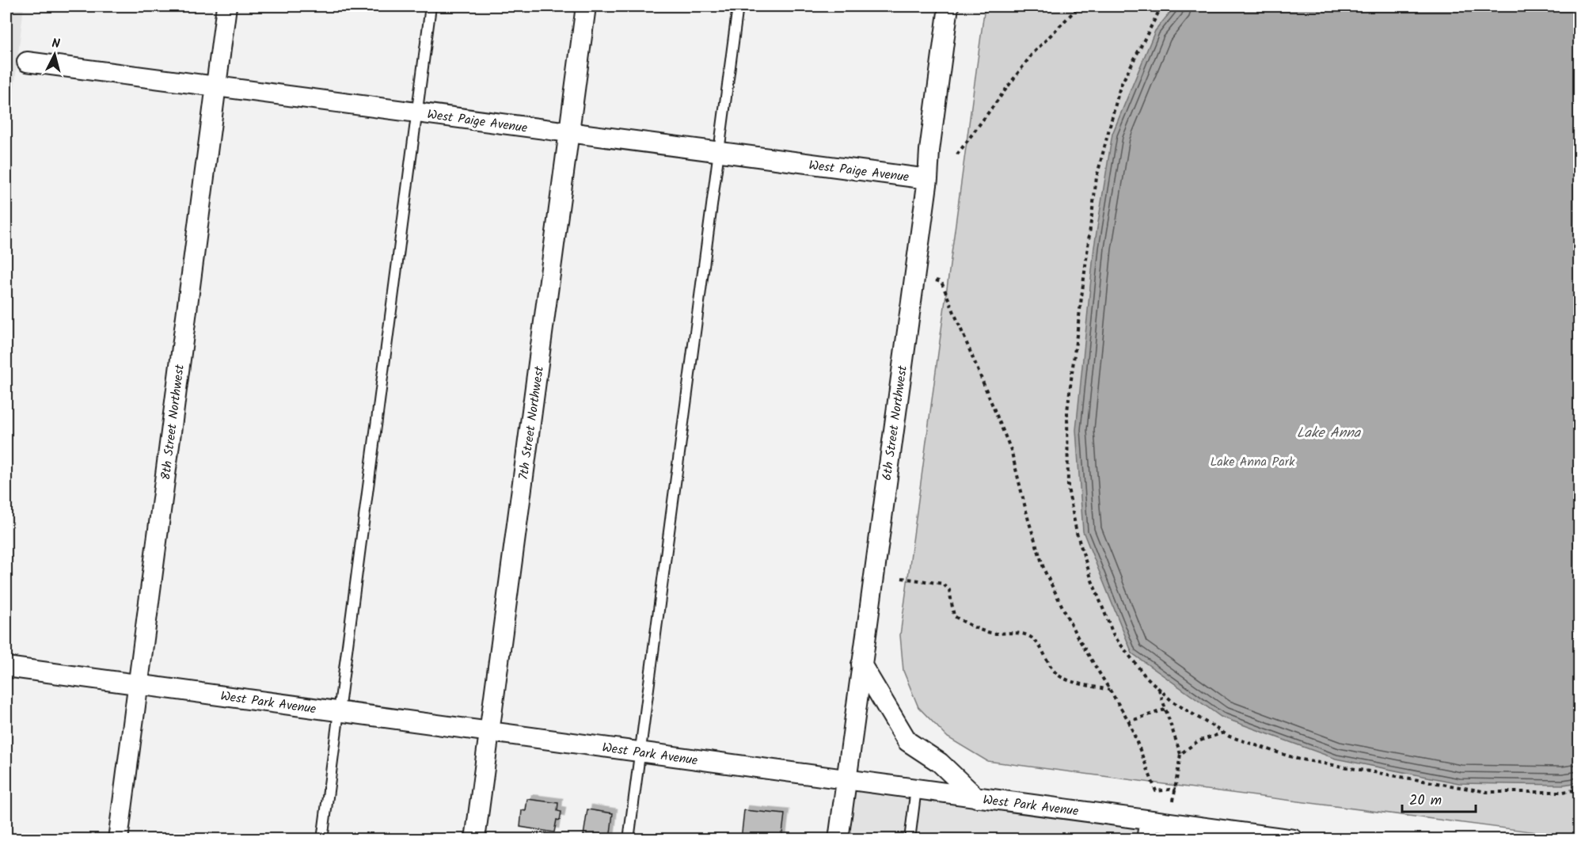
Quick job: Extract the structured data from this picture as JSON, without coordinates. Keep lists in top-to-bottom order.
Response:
{
  "streets": {
    "street": [
      "West Paige Avenue",
      "8th Street Northwest",
      "7th Street Northwest",
      "6th Street Northwest",
      "West Park Avenue"
    ]
  },
  "crossings": [
    ["West Paige Avenue", "8th Street Northwest"],
    ["West Paige Avenue", "7th Street Northwest"],
    ["West Paige Avenue", "6th Street Northwest"],
    ["8th Street Northwest", "West Park Avenue"],
    ["7th Street Northwest", "West Park Avenue"],
    ["6th Street Northwest", "West Park Avenue"]
  ],
  "water": ["Lake Anna"],
  "parks": ["Lake Anna Park"],
  "scale_bar": "20 m",
  "north": "top"
}
